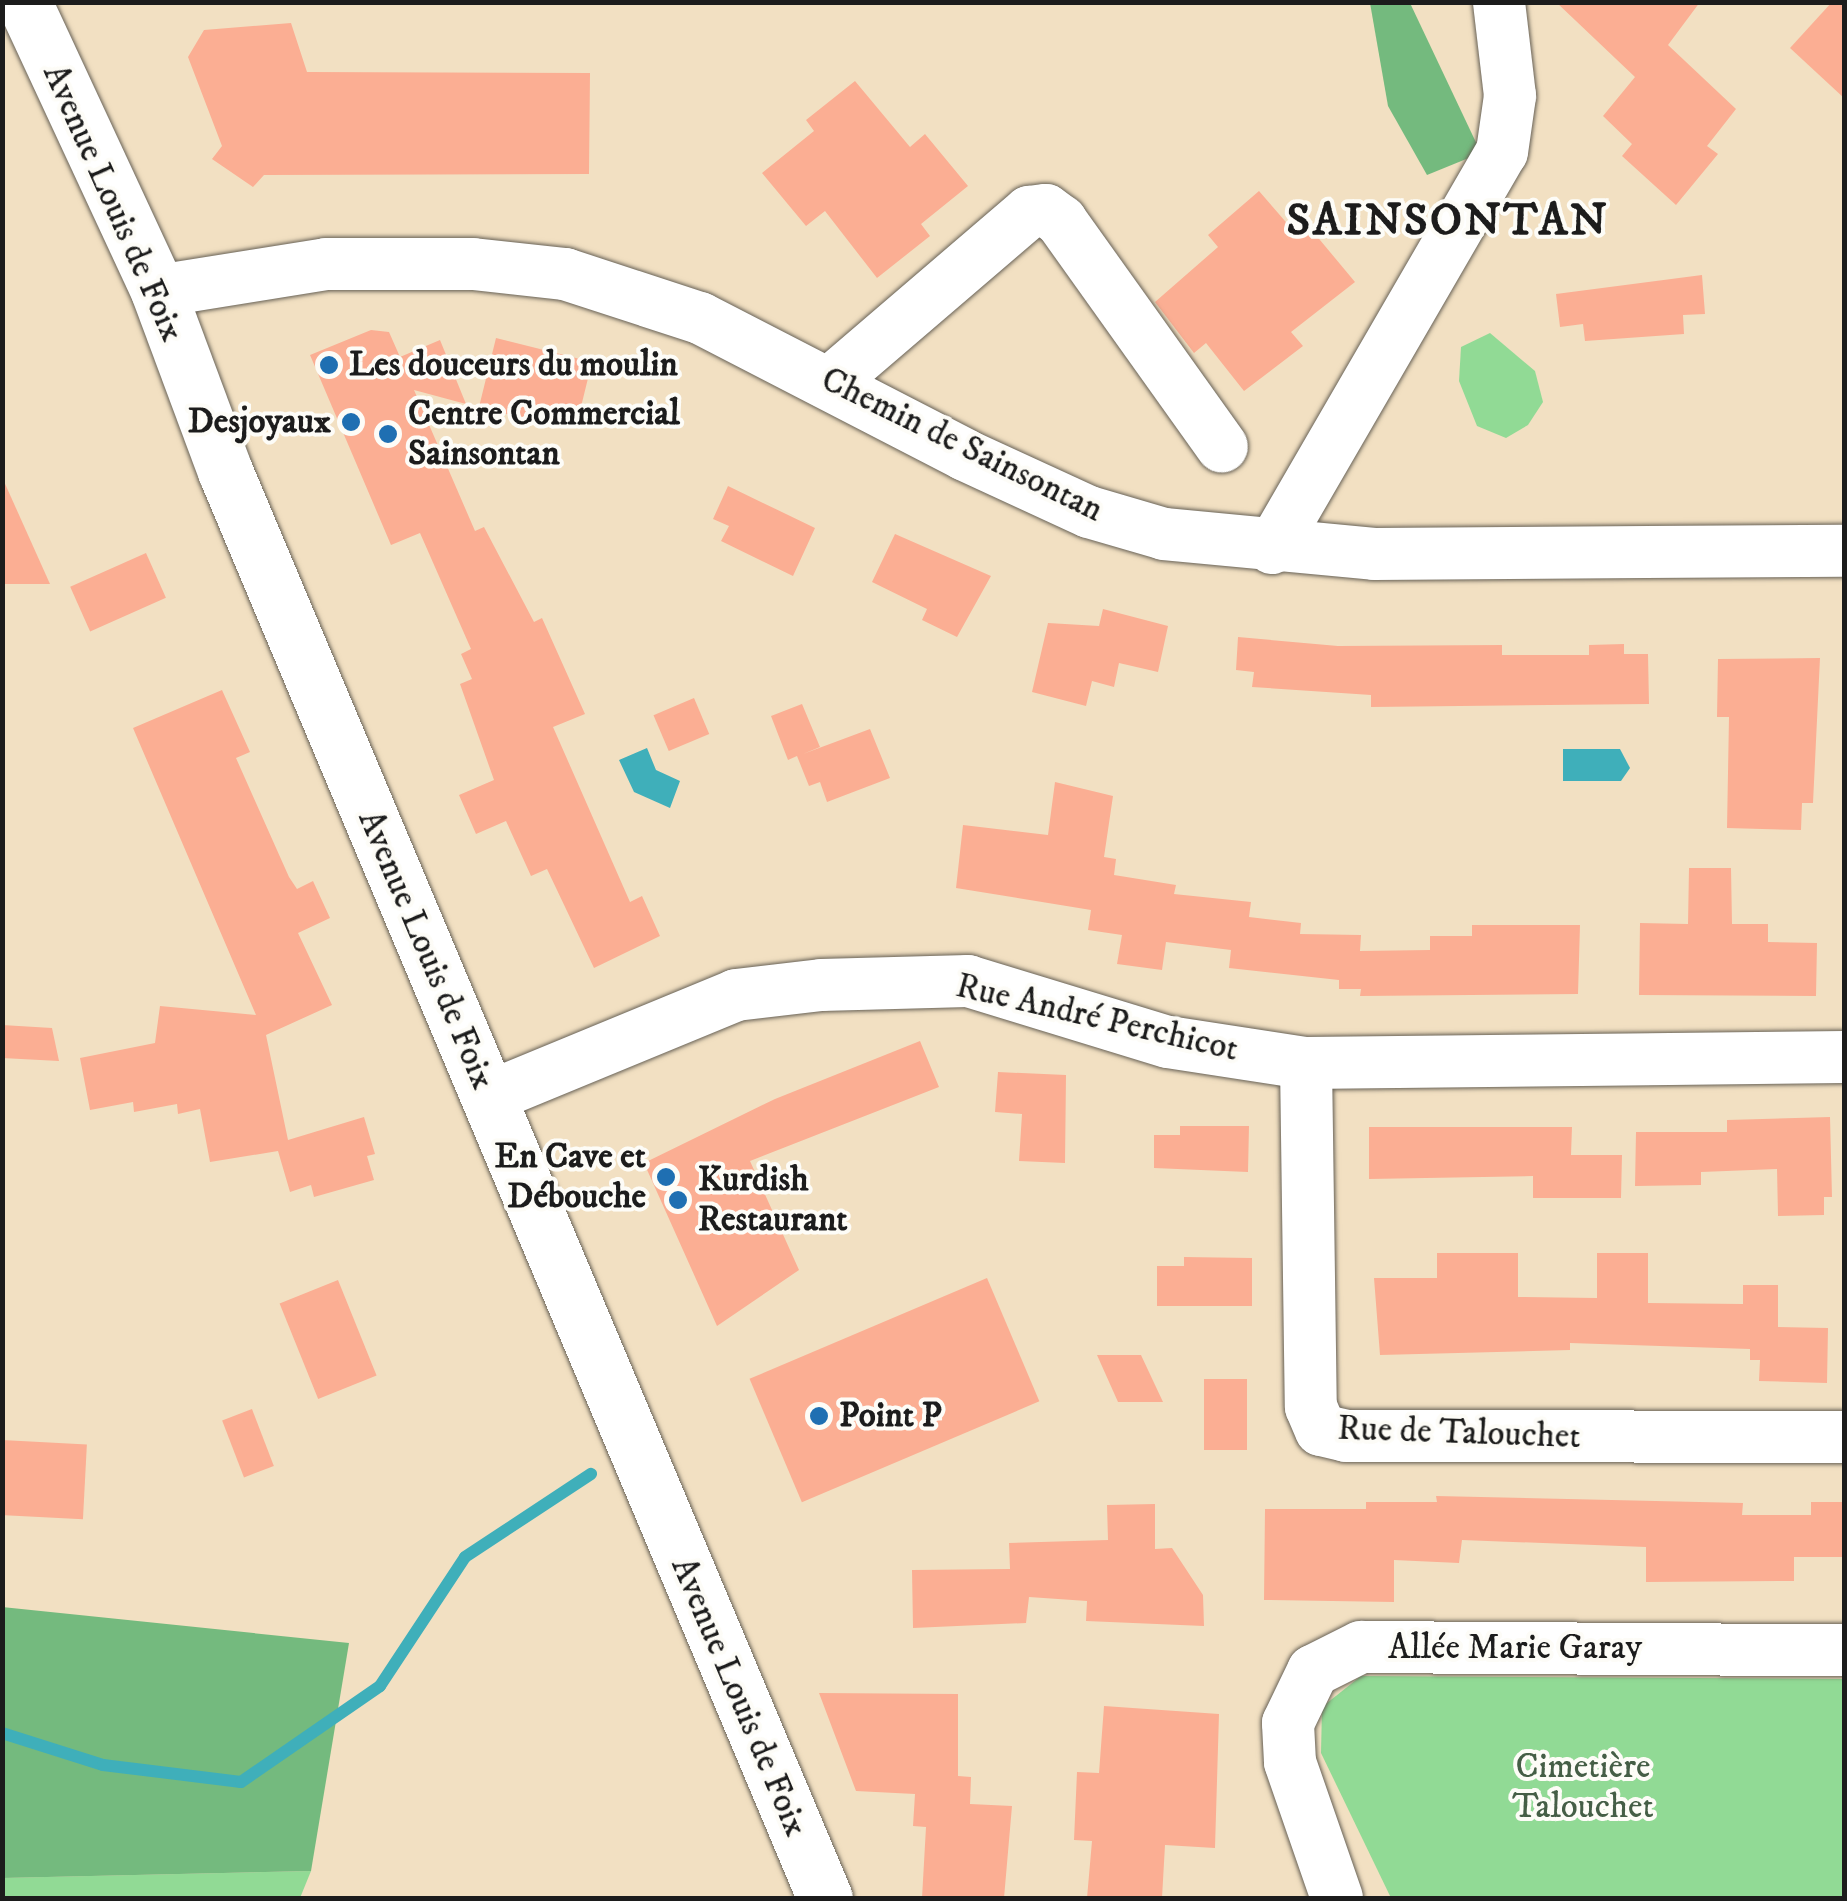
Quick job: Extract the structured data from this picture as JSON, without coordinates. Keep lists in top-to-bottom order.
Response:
{
  "streets": {
    "main road": ["Avenue Louis de Foix"],
    "street": [
      "Chemin de Sainsontan",
      "Rue André Perchicot",
      "Rue de Talouchet",
      "Allée Marie Garay"
    ]
  },
  "crossings": [
    ["Avenue Louis de Foix", "Chemin de Sainsontan"],
    ["Avenue Louis de Foix", "Rue André Perchicot"],
    ["Rue André Perchicot", "Rue de Talouchet"]
  ],
  "districts": ["SAINSONTAN"],
  "parks": ["Cimetière Talouchet"],
  "places": [
    "Les douceurs du moulin",
    "Desjoyaux",
    "Centre Commercial Sainsontan",
    "En Cave et Débouche",
    "Kurdish Restaurant",
    "Point P"
  ]
}
